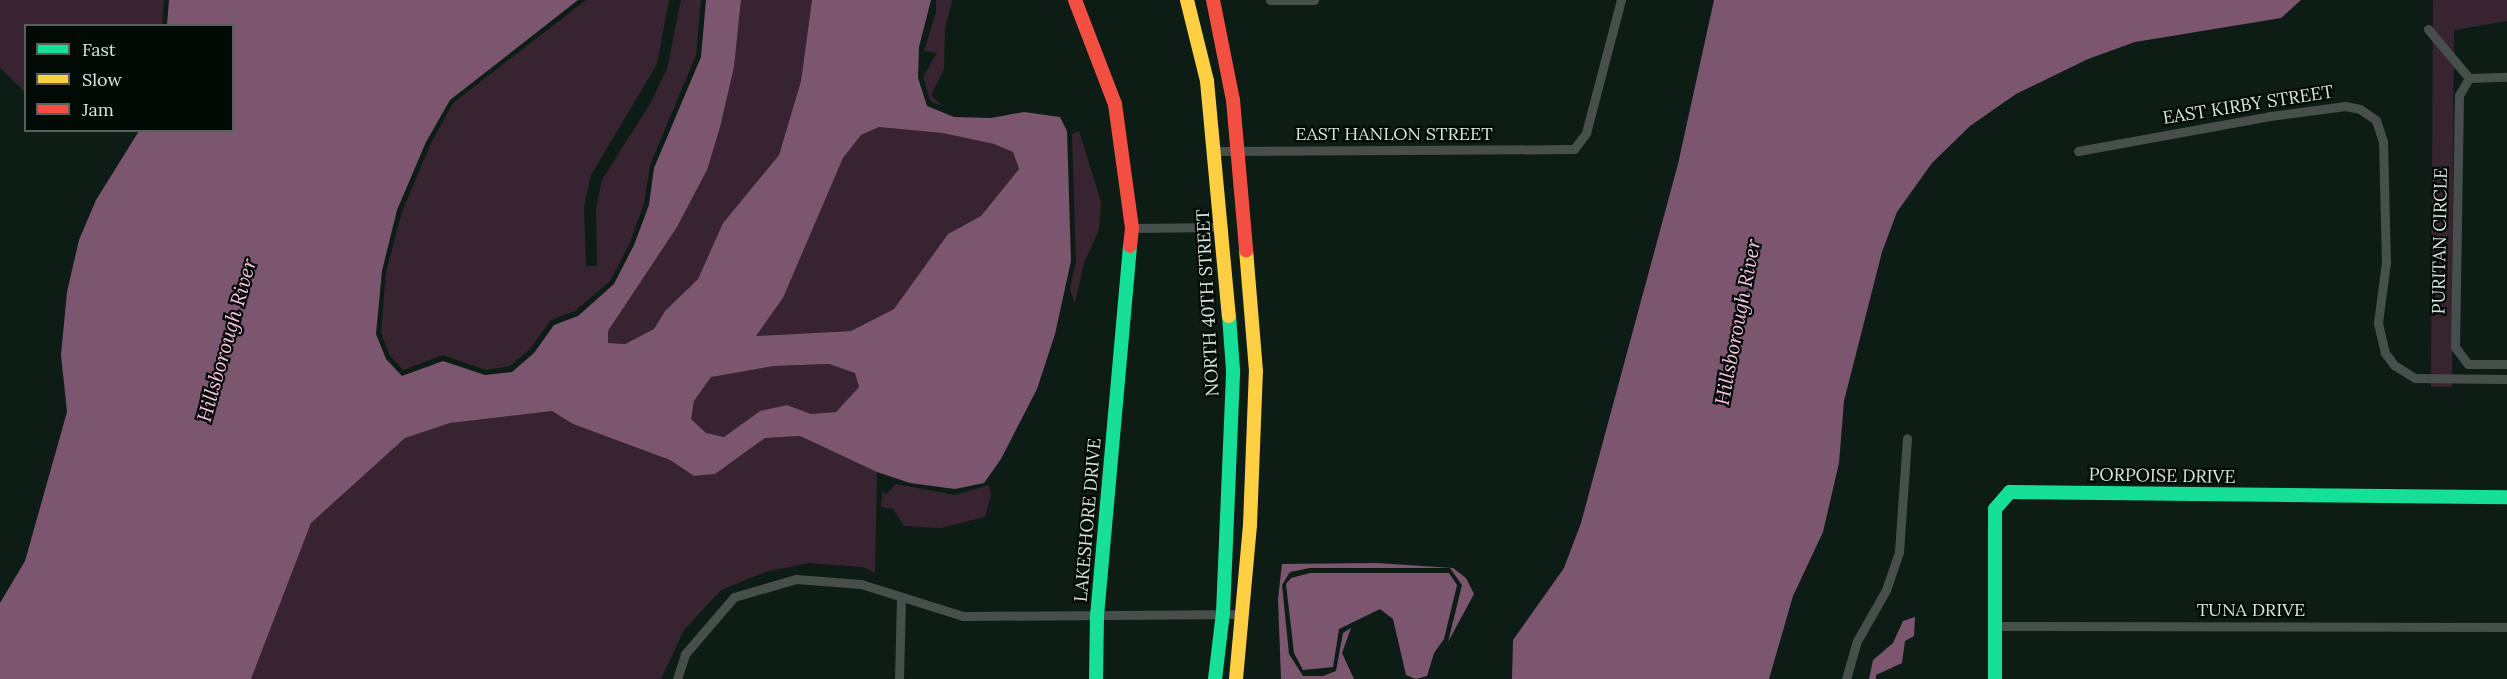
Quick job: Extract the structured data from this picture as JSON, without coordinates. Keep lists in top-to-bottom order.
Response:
{
  "streets": {
    "main road": ["NORTH 40TH STREET", "PORPOISE DRIVE", "LAKESHORE DRIVE"],
    "street": [
      "EAST KIRBY STREET",
      "EAST HANLON STREET",
      "PURITAN CIRCLE",
      "TUNA DRIVE"
    ]
  },
  "crossings": [
    ["EAST HANLON STREET", "NORTH 40TH STREET"],
    ["PORPOISE DRIVE", "TUNA DRIVE"]
  ],
  "water": ["Hillsborough River"],
  "legend": ["Fast", "Slow", "Jam"]
}
